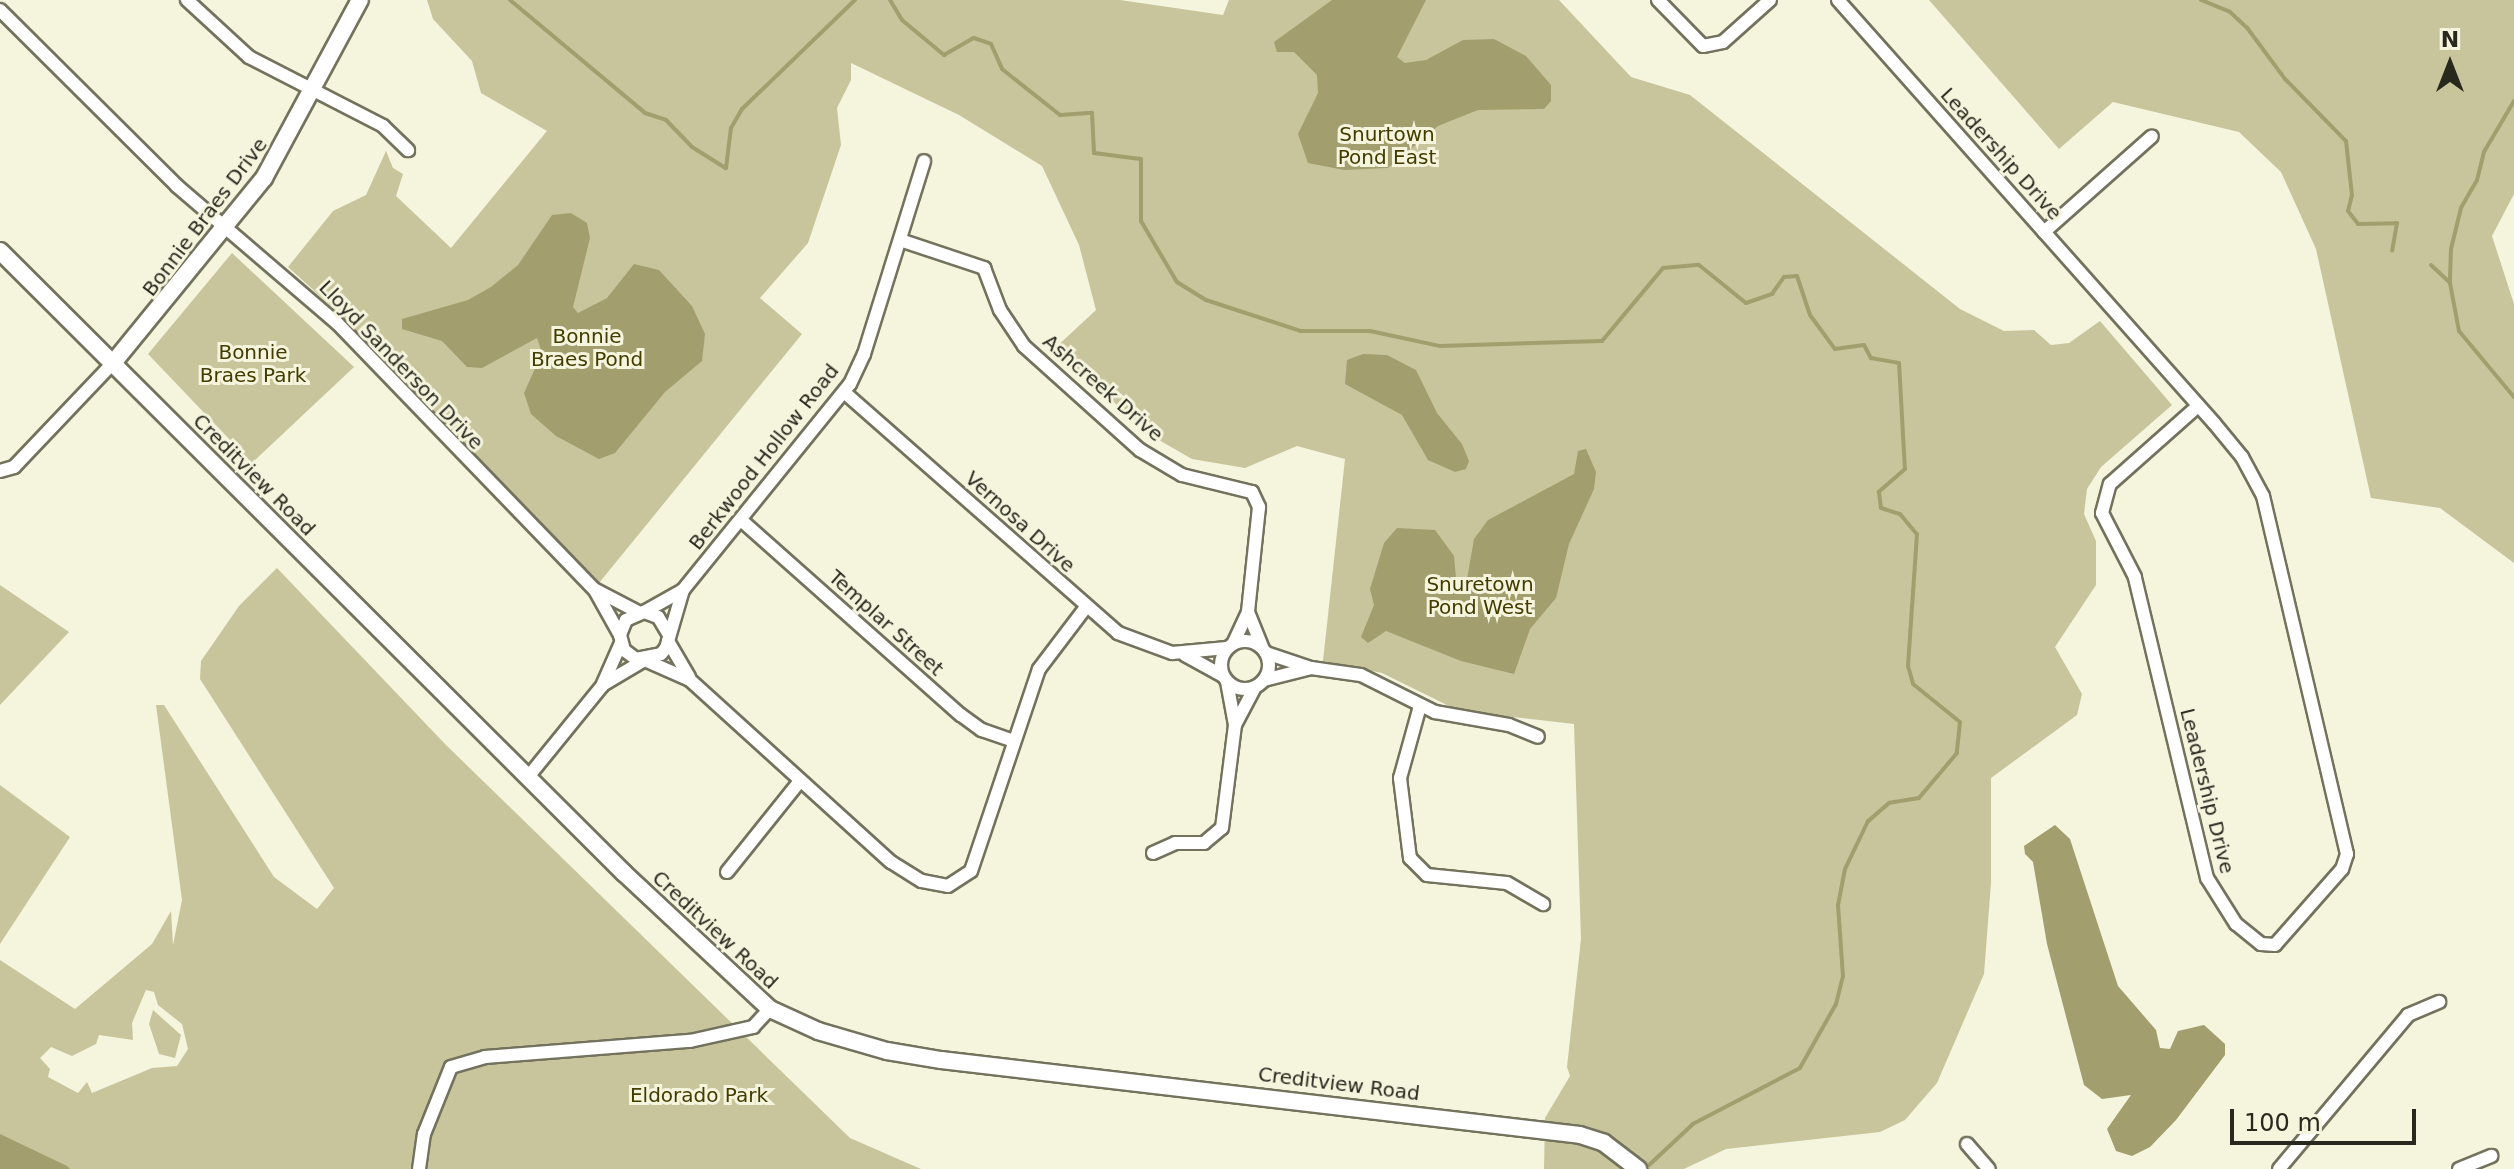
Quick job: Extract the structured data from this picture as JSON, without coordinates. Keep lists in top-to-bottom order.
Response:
{
  "streets": {
    "street": [
      "Leadership Drive",
      "Bonnie Braes Drive",
      "Lloyd Sanderson Drive",
      "Ashcreek Drive",
      "Berkwood Hollow Road",
      "Creditview Road",
      "Vernosa Drive",
      "Templar Street"
    ]
  },
  "crossings": [
    ["Bonnie Braes Drive", "Lloyd Sanderson Drive"],
    ["Bonnie Braes Drive", "Creditview Road"],
    ["Lloyd Sanderson Drive", "Berkwood Hollow Road"],
    ["Ashcreek Drive", "Berkwood Hollow Road"],
    ["Ashcreek Drive", "Vernosa Drive"],
    ["Berkwood Hollow Road", "Vernosa Drive"],
    ["Berkwood Hollow Road", "Templar Street"]
  ],
  "parks": [
    "Snurtown Pond East",
    "Bonnie Braes Pond",
    "Bonnie Braes Park",
    "Snuretown Pond West",
    "Eldorado Park"
  ],
  "scale_bar": "100 m",
  "north": "top"
}
